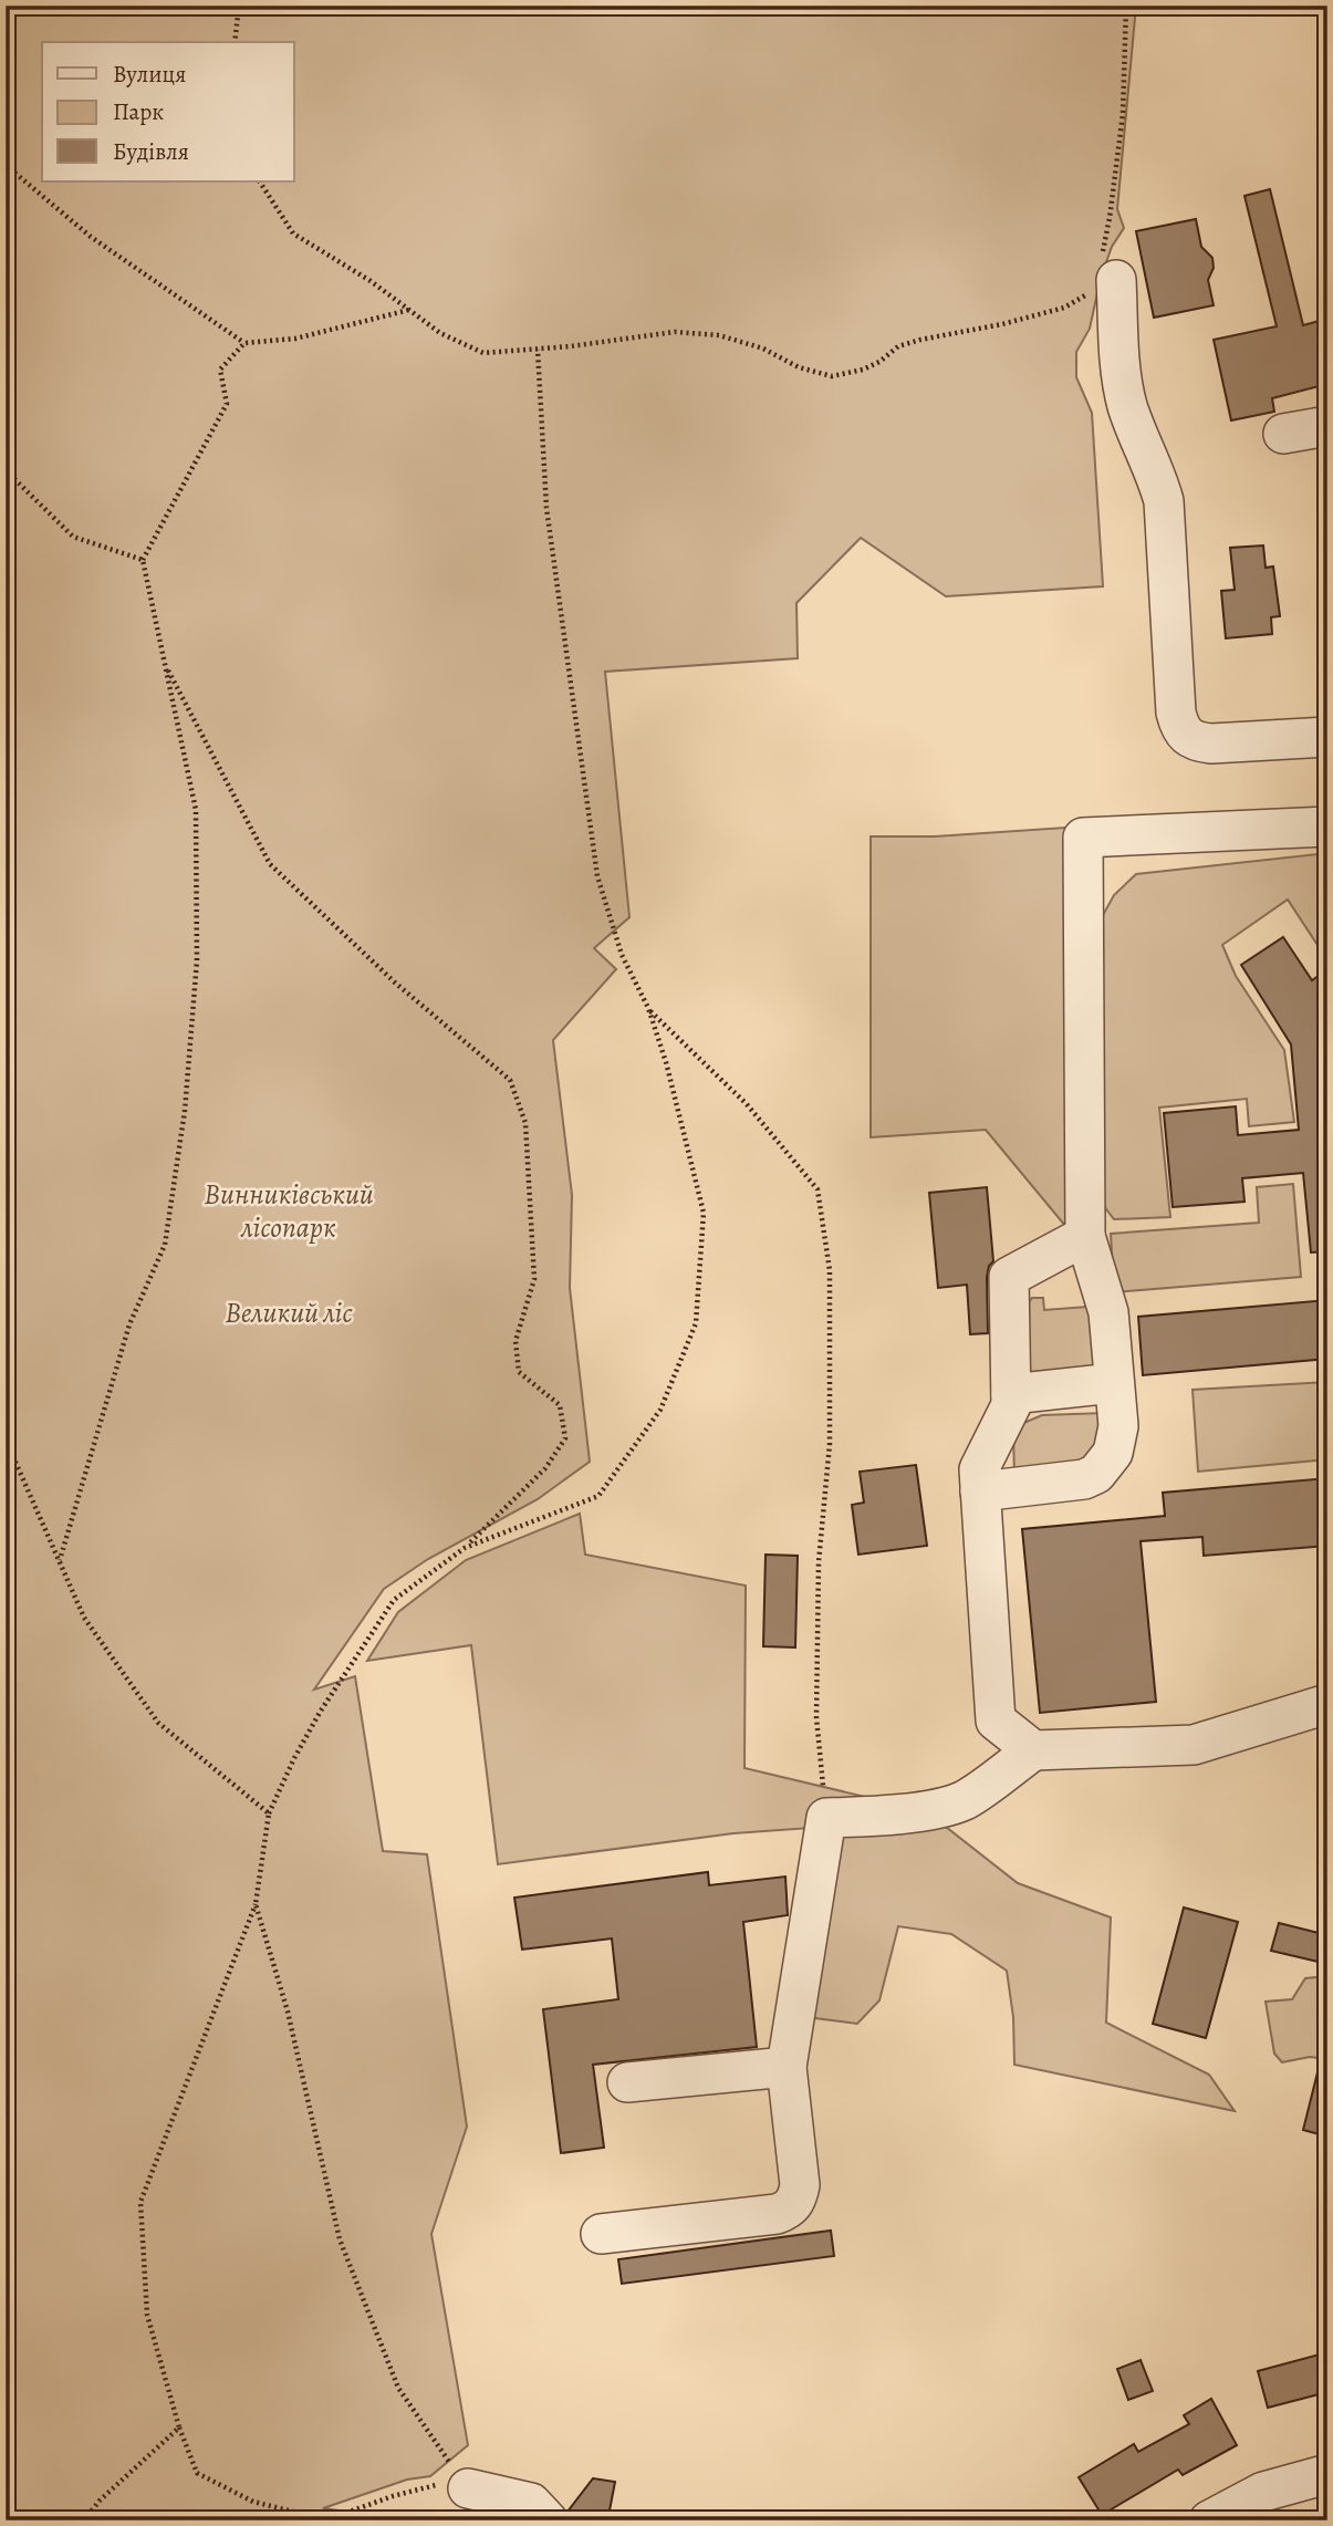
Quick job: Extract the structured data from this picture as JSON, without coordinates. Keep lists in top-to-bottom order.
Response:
{
  "parks": ["Винниківський лісопарк", "Великий ліс"],
  "legend": ["Вулиця", "Парк", "Будівля"]
}
